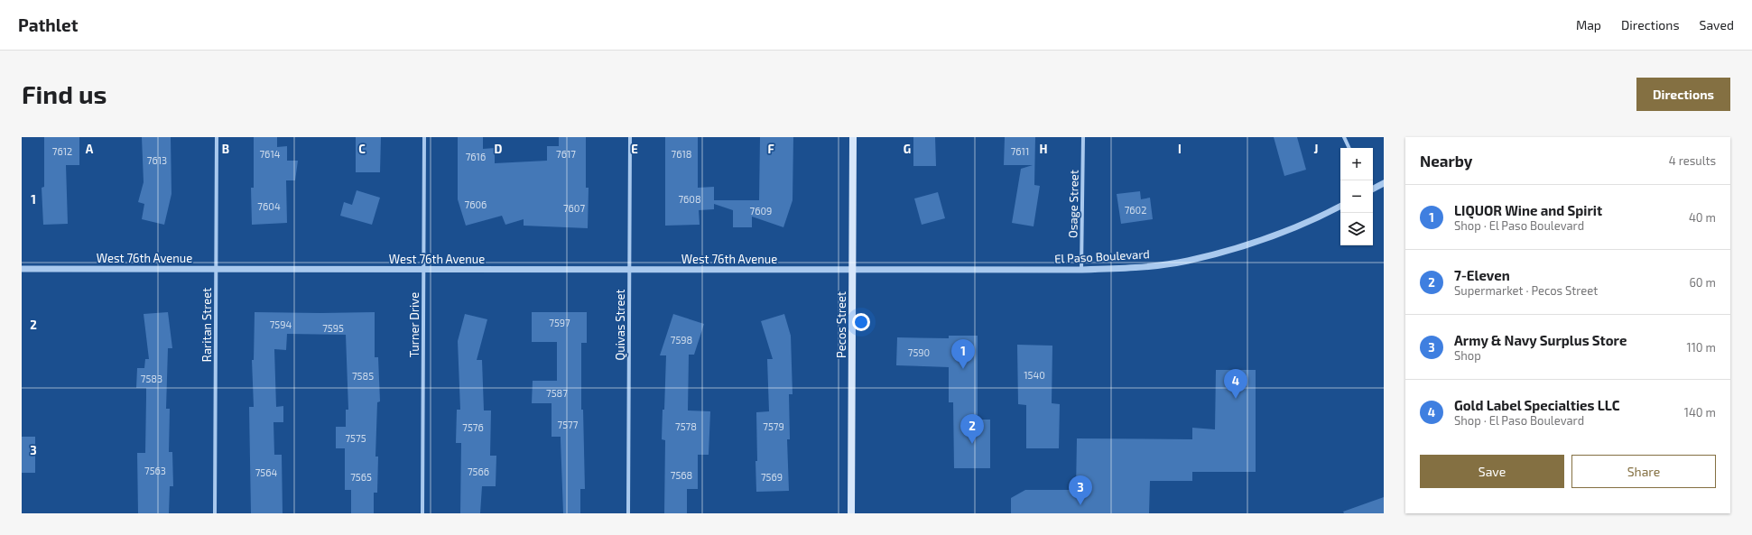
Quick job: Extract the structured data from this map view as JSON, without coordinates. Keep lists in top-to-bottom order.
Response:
{
  "streets": {
    "main road": ["Pecos Street"],
    "street": [
      "Osage Street",
      "El Paso Boulevard",
      "West 76th Avenue",
      "Raritan Street",
      "Turner Drive",
      "Quivas Street"
    ]
  },
  "crossings": [
    ["Osage Street", "El Paso Boulevard"],
    ["El Paso Boulevard", "West 76th Avenue"],
    ["El Paso Boulevard", "Pecos Street"],
    ["West 76th Avenue", "Raritan Street"],
    ["West 76th Avenue", "Turner Drive"],
    ["West 76th Avenue", "Quivas Street"],
    ["West 76th Avenue", "Pecos Street"]
  ],
  "house_numbers": [
    "7612",
    "7611",
    "7614",
    "7617",
    "7618",
    "7616",
    "7613",
    "7608",
    "7606",
    "7604",
    "7607",
    "7602",
    "7609",
    "7597",
    "7594",
    "7595",
    "7598",
    "7590",
    "1540",
    "7585",
    "7583",
    "7587",
    "7577",
    "7578",
    "7579",
    "7576",
    "7575",
    "7563",
    "7566",
    "7564",
    "7568",
    "7565",
    "7569"
  ],
  "page": {
    "header": "Pathlet",
    "nav": ["Map", "Directions", "Saved"],
    "buttons": [
      "Directions",
      ["Save", "Share"]
    ],
    "title": "Find us",
    "heading": ["Nearby", "4 results"],
    "map_buttons": ["+", "−"],
    "list": [
      {
        "mark": "1",
        "name": "LIQUOR Wine and Spirit",
        "note": "Shop · El Paso Boulevard",
        "value": "40 m"
      },
      {
        "mark": "2",
        "name": "7-Eleven",
        "note": "Supermarket · Pecos Street",
        "value": "60 m"
      },
      {
        "mark": "3",
        "name": "Army & Navy Surplus Store",
        "note": "Shop",
        "value": "110 m"
      },
      {
        "mark": "4",
        "name": "Gold Label Specialties LLC",
        "note": "Shop · El Paso Boulevard",
        "value": "140 m"
      }
    ],
    "pins": [
      "1",
      "4",
      "2",
      "3"
    ]
  },
  "grid": {
    "columns": [
      "A",
      "B",
      "C",
      "D",
      "E",
      "F",
      "G",
      "H",
      "I",
      "J"
    ],
    "rows": ["1", "2", "3"]
  }
}
